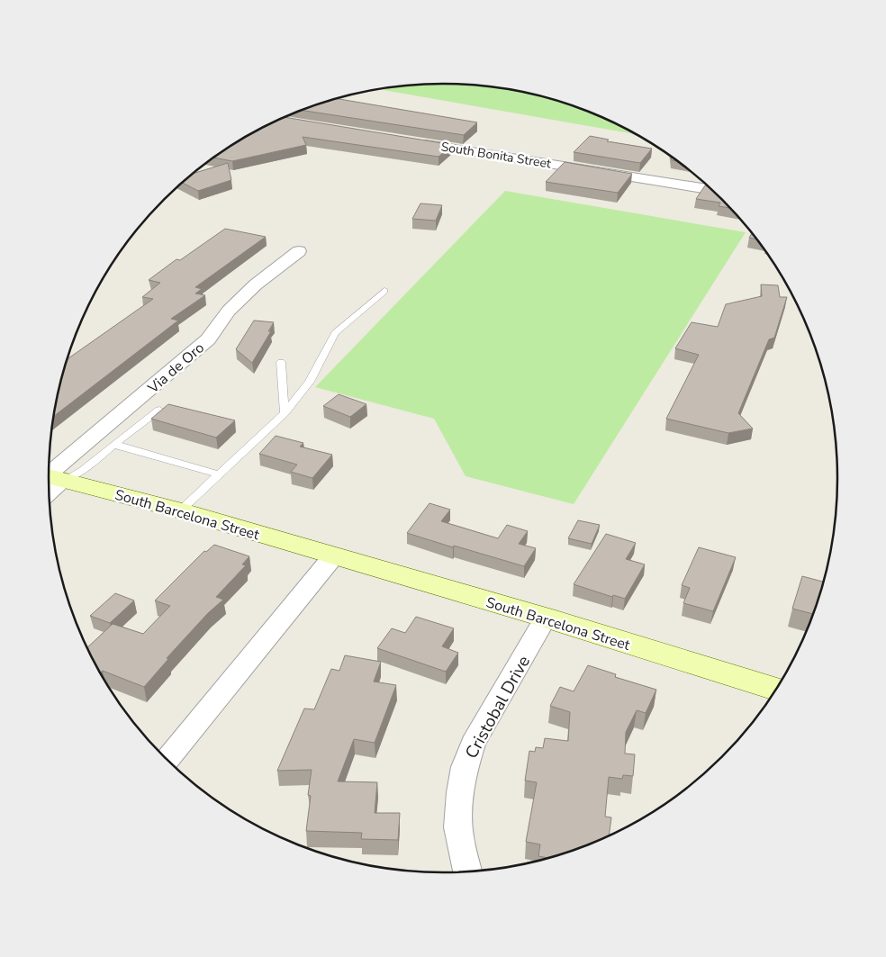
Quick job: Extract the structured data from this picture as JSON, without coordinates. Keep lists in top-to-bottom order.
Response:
{
  "streets": {
    "main road": ["South Barcelona Street"],
    "street": ["South Bonita Street", "Via de Oro", "Cristobal Drive"]
  },
  "crossings": [
    ["Via de Oro", "South Barcelona Street"],
    ["South Barcelona Street", "Cristobal Drive"]
  ]
}
